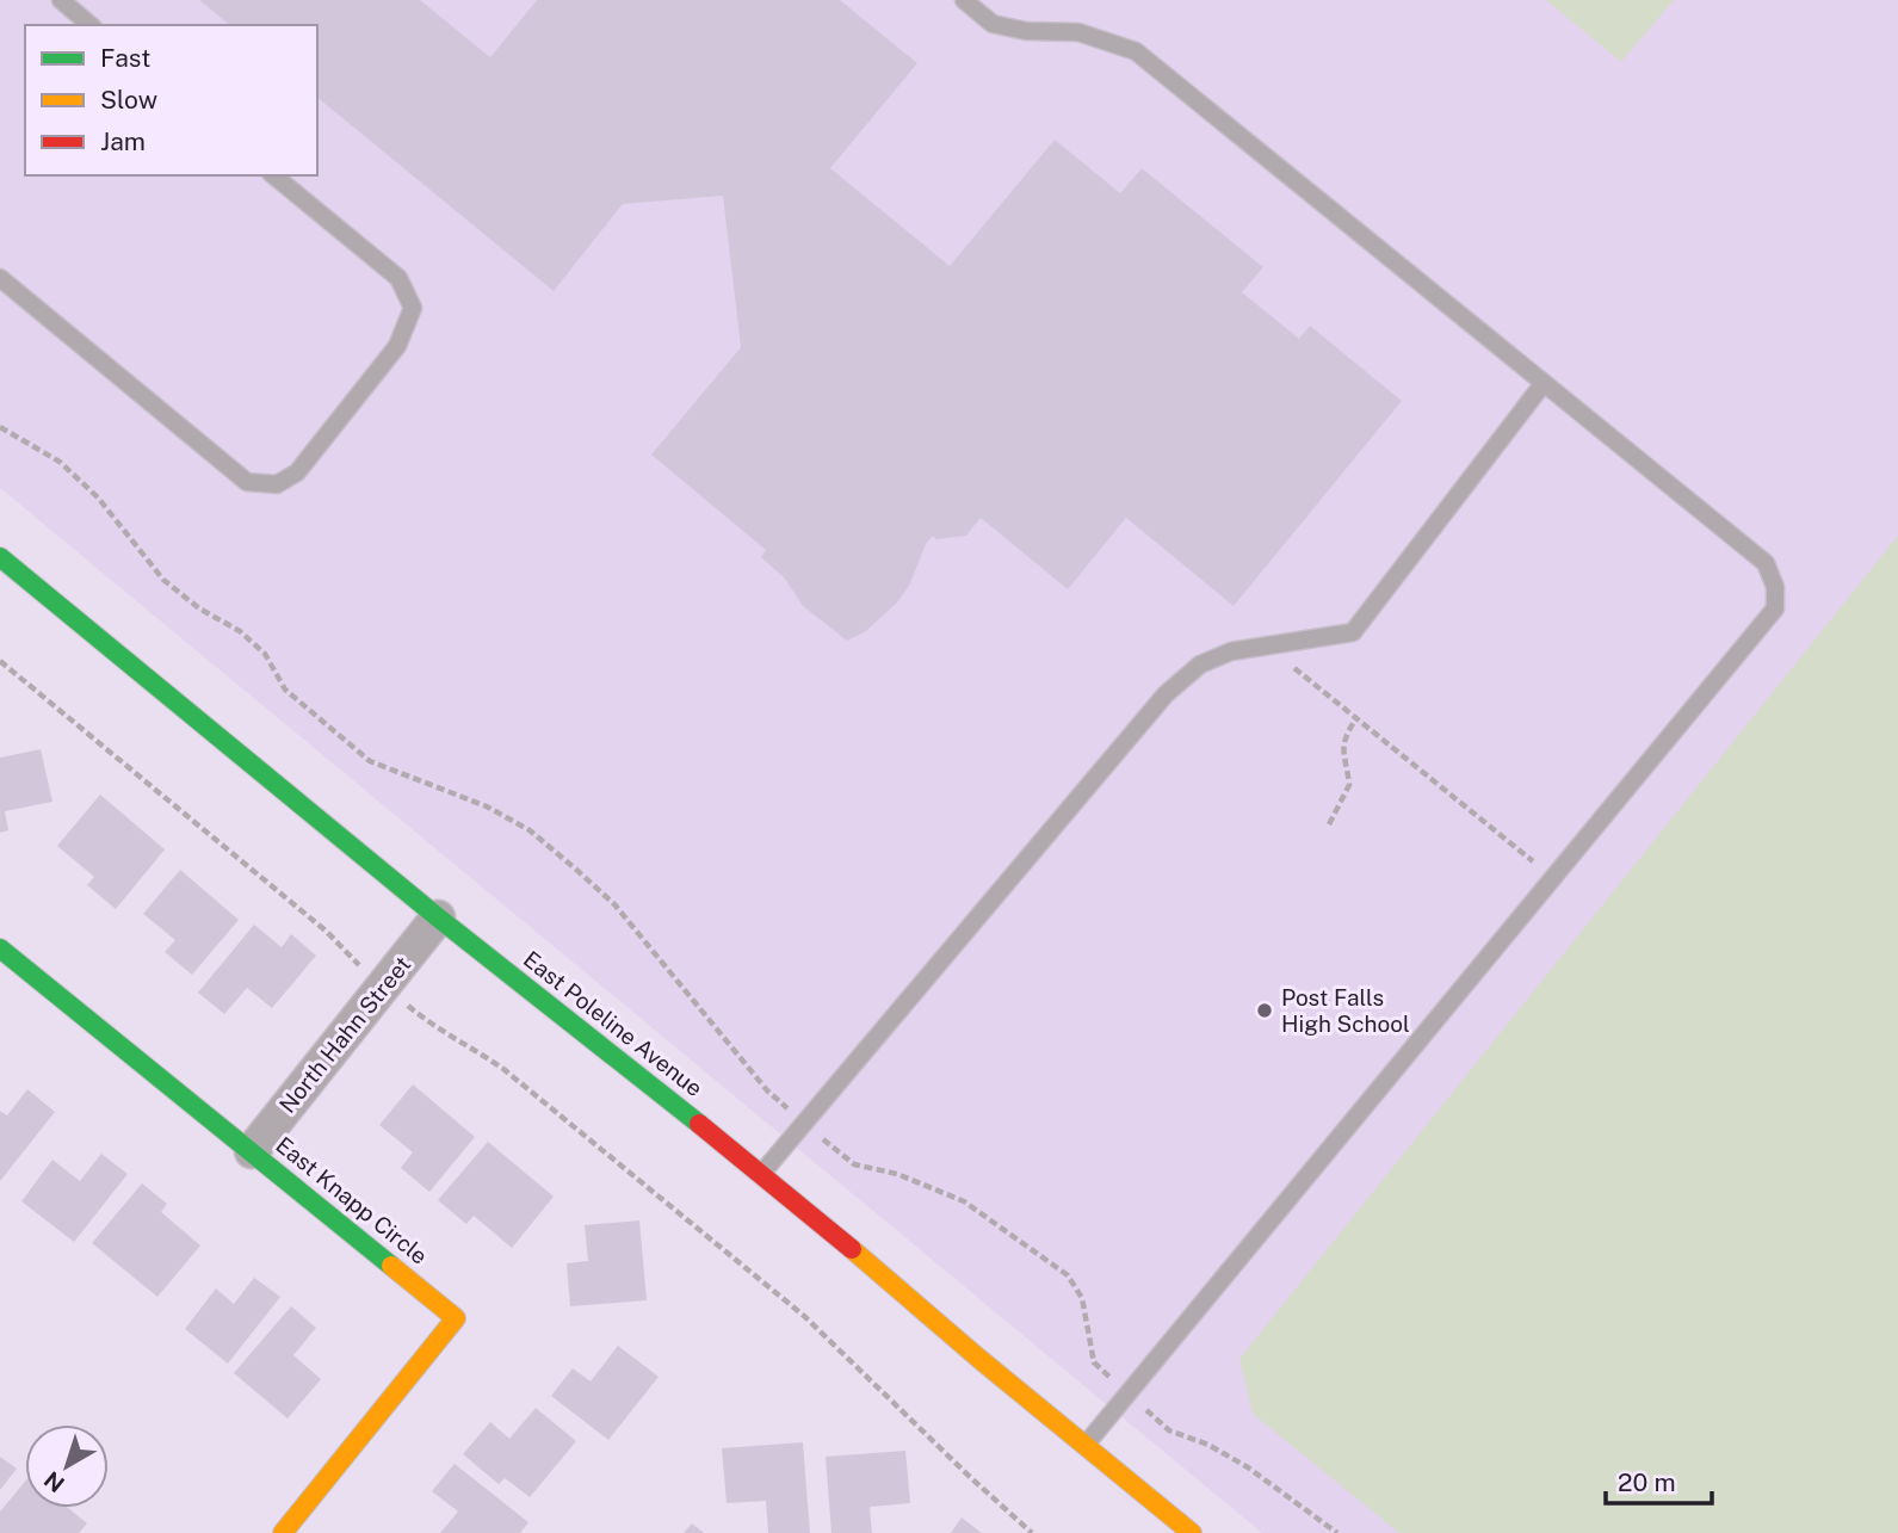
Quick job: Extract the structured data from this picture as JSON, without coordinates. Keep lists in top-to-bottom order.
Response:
{
  "streets": {
    "main road": ["East Poleline Avenue", "East Knapp Circle"],
    "street": ["North Hahn Street"]
  },
  "crossings": [
    ["East Poleline Avenue", "North Hahn Street"],
    ["North Hahn Street", "East Knapp Circle"]
  ],
  "places": ["Post Falls High School"],
  "legend": ["Fast", "Slow", "Jam"],
  "scale_bar": "20 m",
  "north": "bottom left"
}
